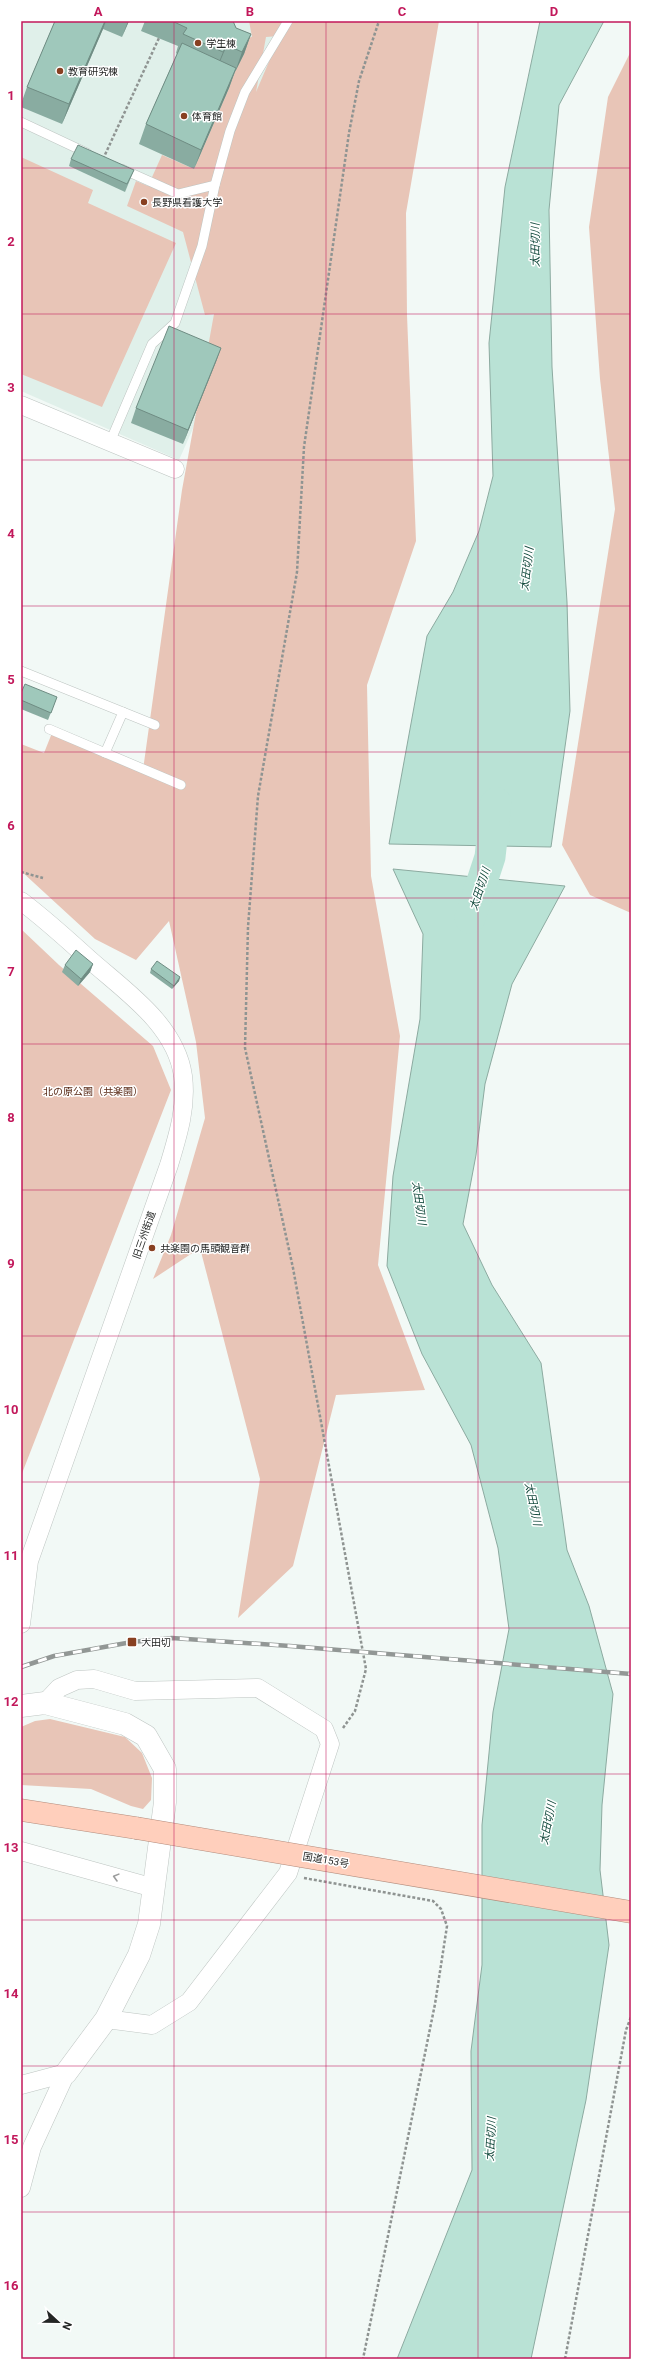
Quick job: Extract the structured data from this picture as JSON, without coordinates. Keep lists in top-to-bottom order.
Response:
{
  "streets": {
    "highway": ["国道153号"],
    "street": ["旧三州街道"]
  },
  "water": ["太田切川"],
  "parks": ["北の原公園（共楽園）"],
  "places": {
    "other": [
      "学生棟",
      "教育研究棟",
      "体育館",
      "長野県看護大学",
      "共楽園の馬頭観音群"
    ],
    "transit": ["大田切"]
  },
  "north": "right",
  "grid": {
    "columns": [
      "A",
      "B",
      "C",
      "D"
    ],
    "rows": [
      "1",
      "2",
      "3",
      "4",
      "5",
      "6",
      "7",
      "8",
      "9",
      "10",
      "11",
      "12",
      "13",
      "14",
      "15",
      "16"
    ]
  }
}
